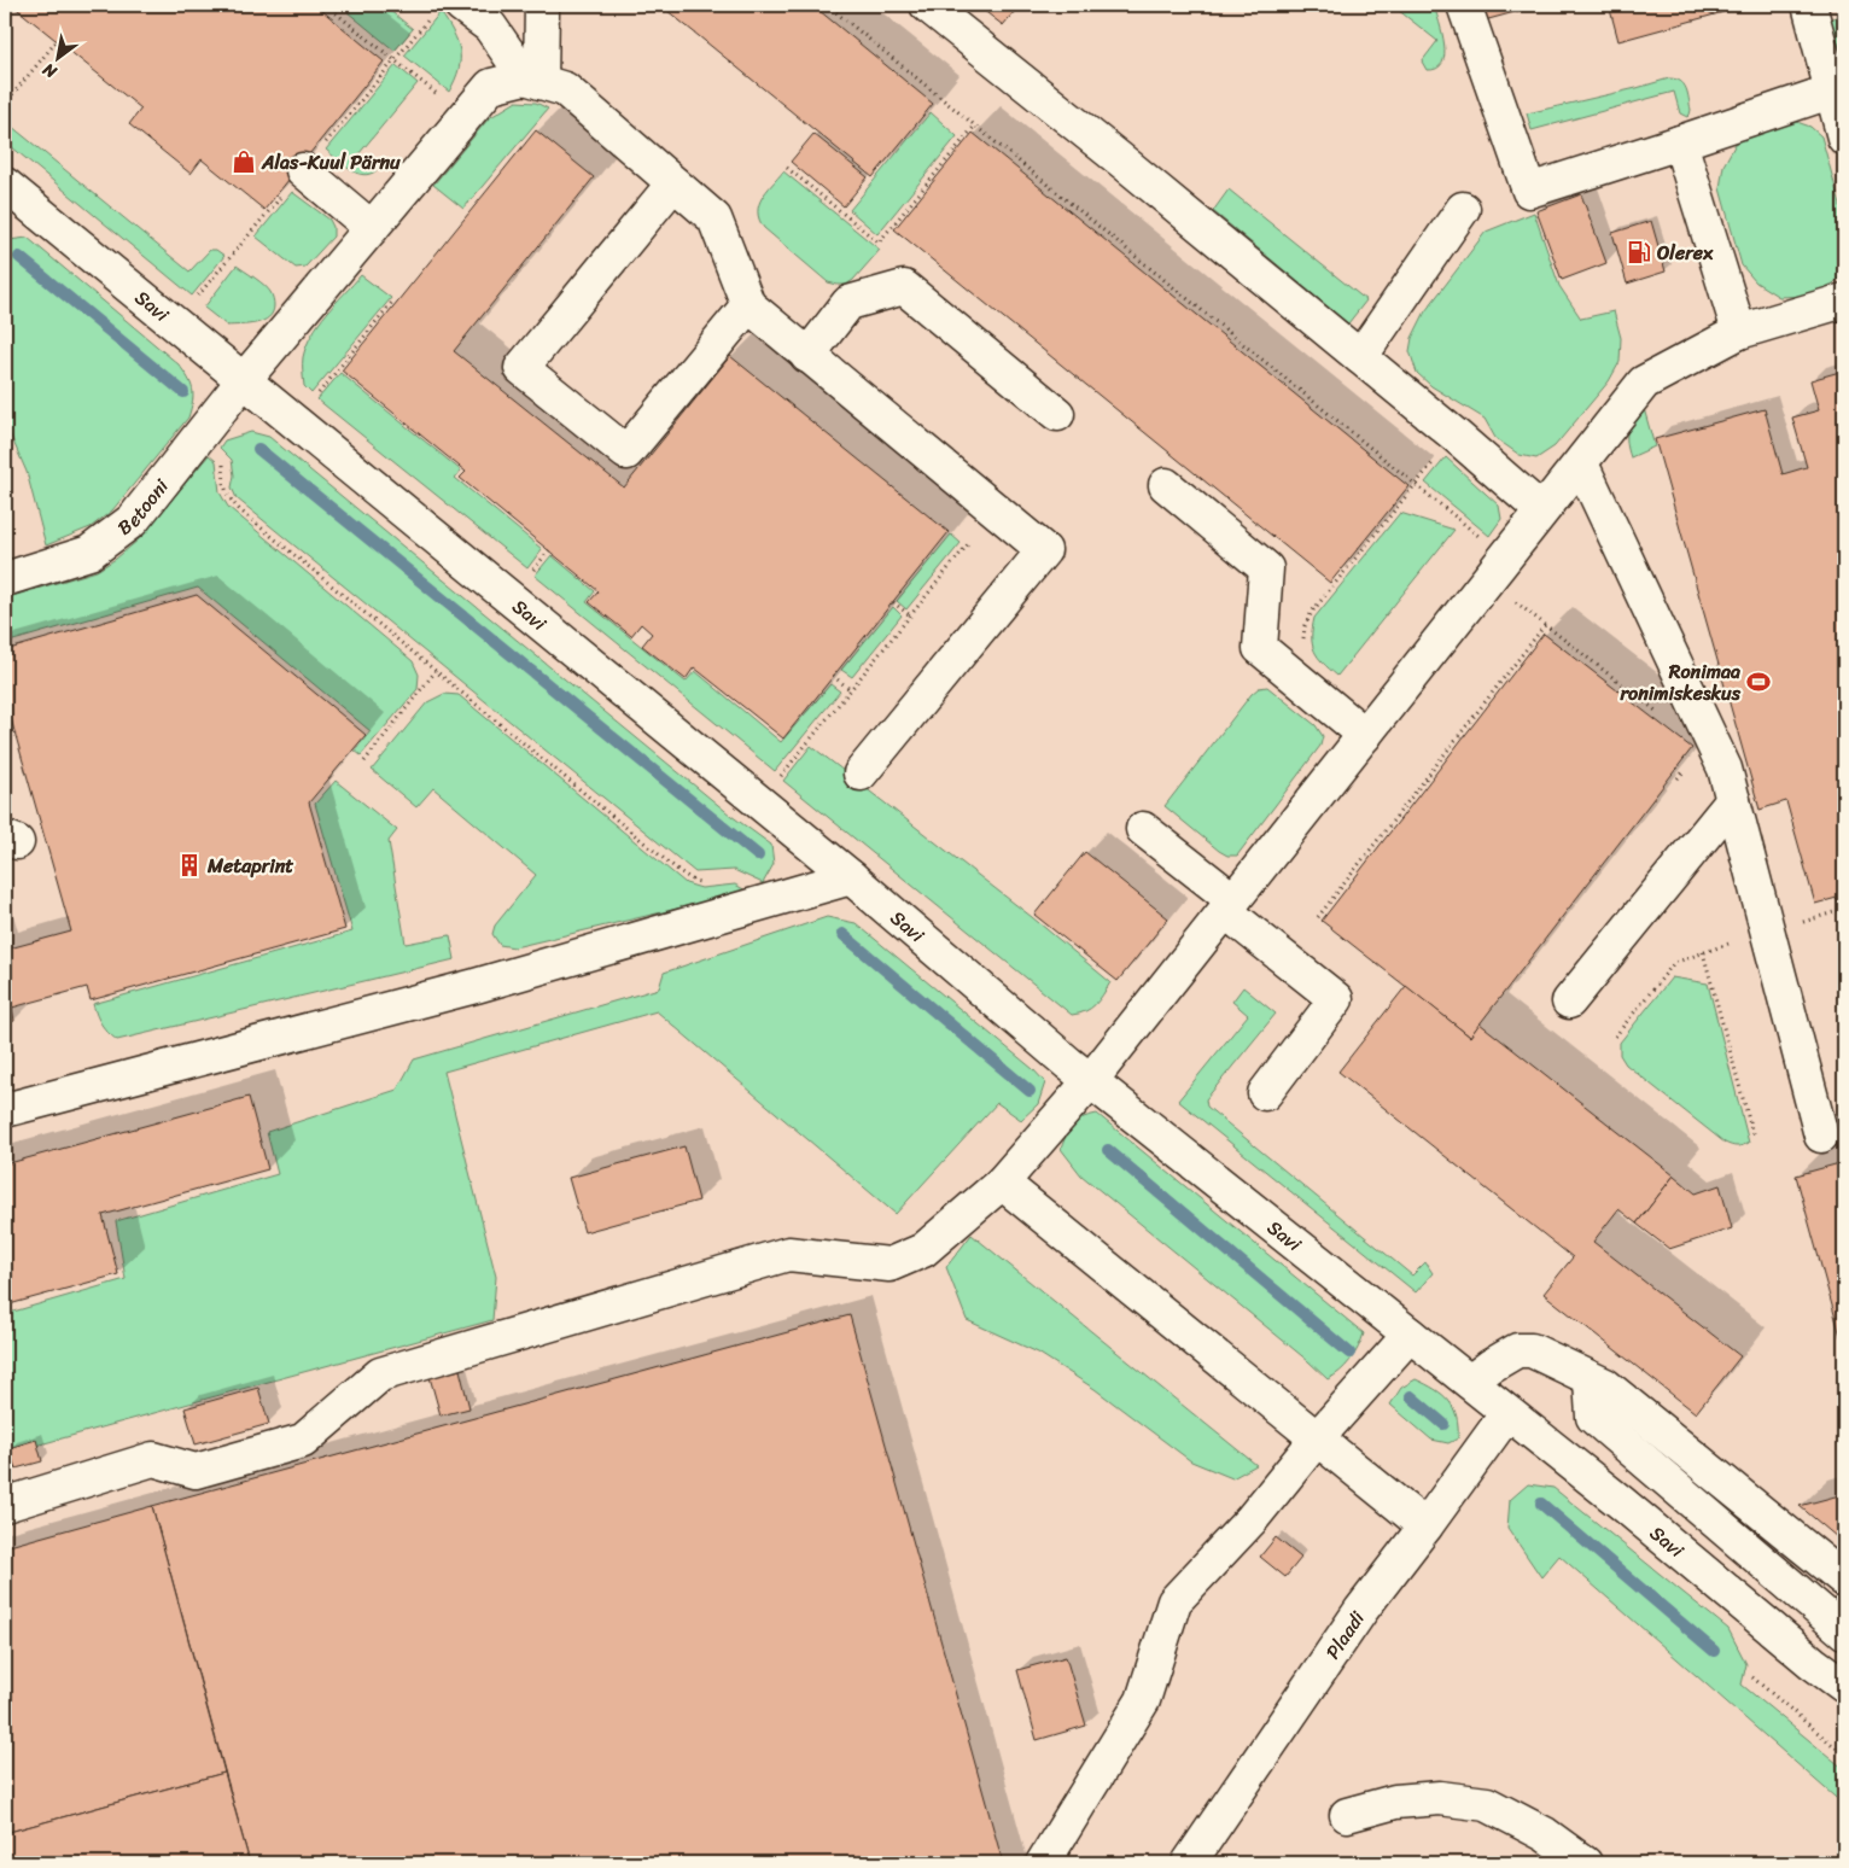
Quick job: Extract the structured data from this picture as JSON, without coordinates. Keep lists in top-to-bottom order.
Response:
{
  "streets": {
    "street": ["Savi", "Betooni", "Plaadi"]
  },
  "crossings": [
    ["Savi", "Betooni"],
    ["Savi", "Plaadi"]
  ],
  "places": {
    "shop": ["Alas-Kuul Pärnu"],
    "fuel station": ["Olerex"],
    "sports": ["Ronimaa ronimiskeskus"],
    "building": ["Metaprint"]
  },
  "north": "bottom left"
}
